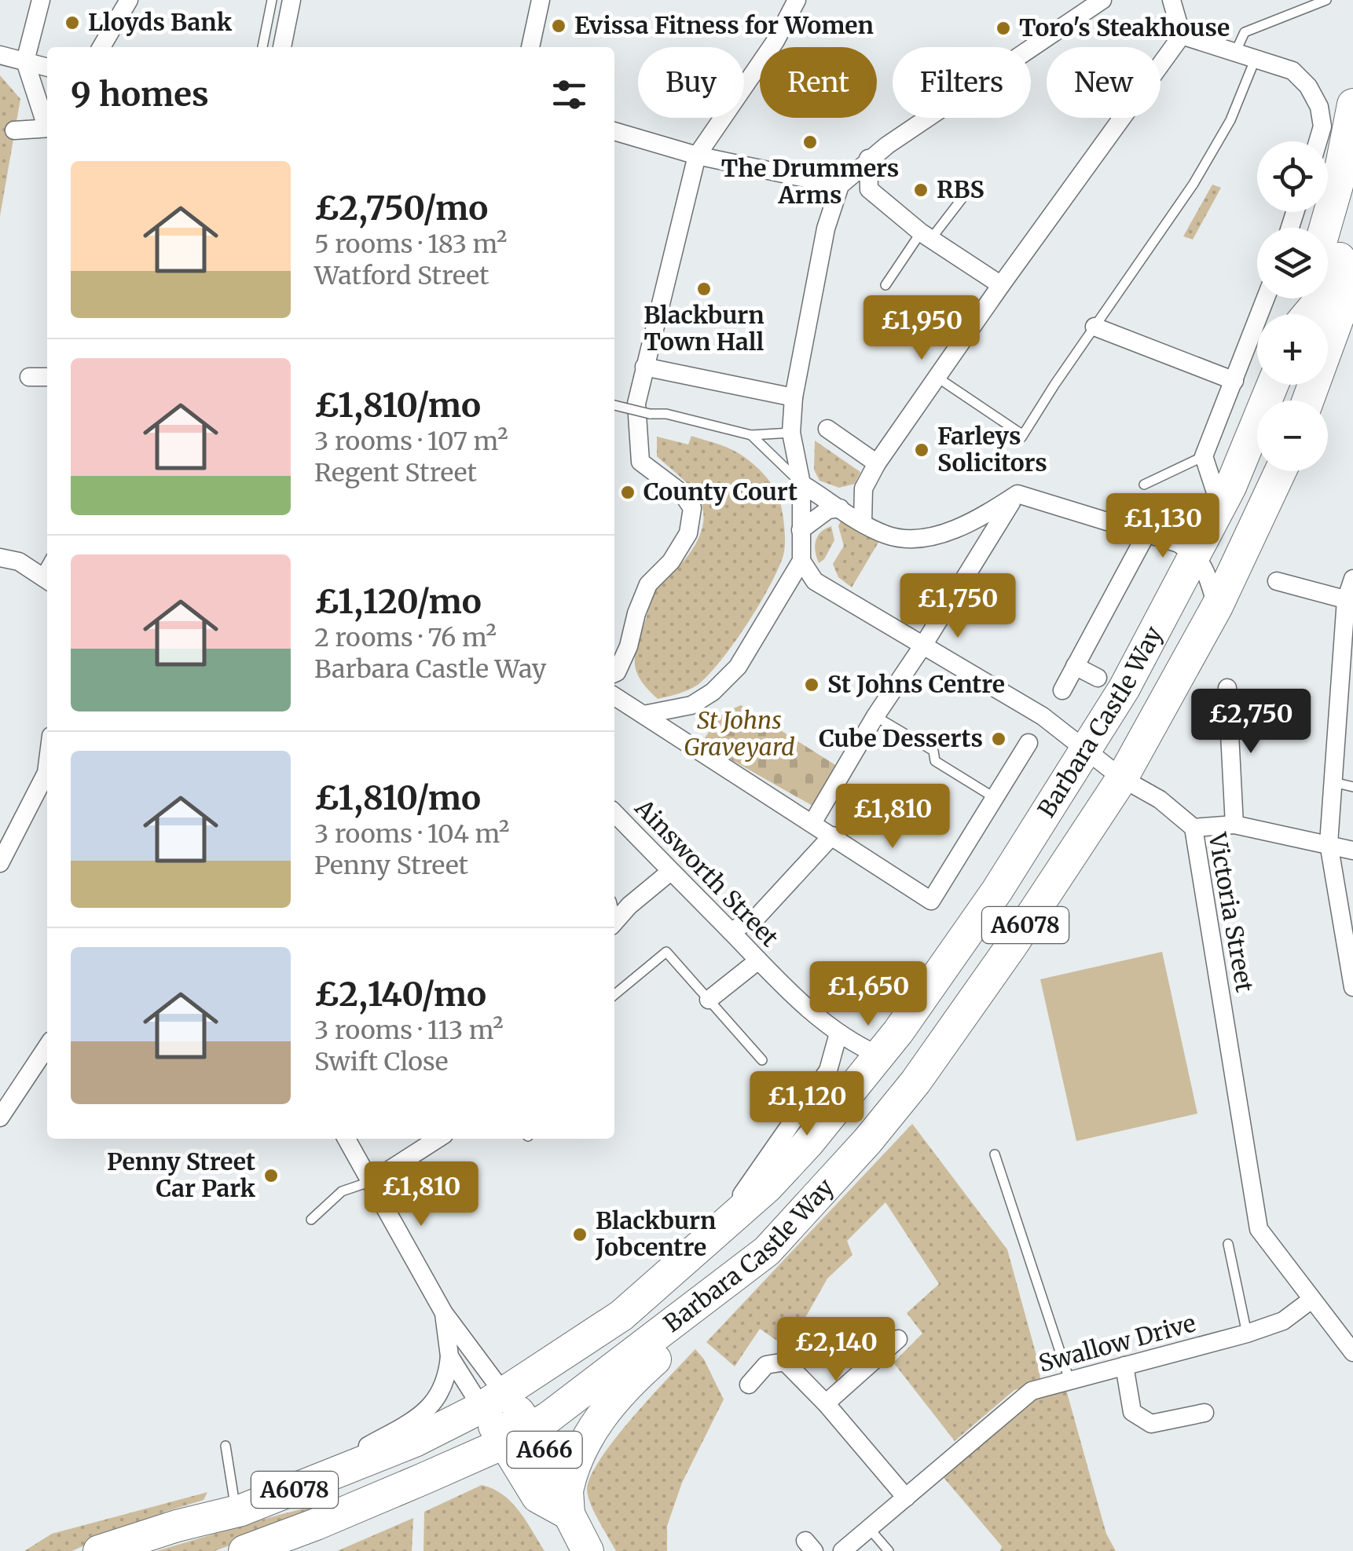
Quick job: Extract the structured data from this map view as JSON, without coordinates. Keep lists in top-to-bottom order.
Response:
{
  "streets": {
    "highway": ["Barbara Castle Way", "A6078", "A666"],
    "street": ["Ainsworth Street", "Victoria Street", "Swallow Drive"]
  },
  "crossings": [
    ["Barbara Castle Way", "Ainsworth Street"],
    ["Barbara Castle Way", "Victoria Street"],
    ["Barbara Castle Way", "A666"],
    ["Victoria Street", "Swallow Drive"]
  ],
  "parks": ["St Johns Graveyard"],
  "places": [
    "Lloyds Bank",
    "Evissa Fitness for Women",
    "Toro's Steakhouse",
    "The Drummers Arms",
    "RBS",
    "Blackburn Town Hall",
    "Farleys Solicitors",
    "County Court",
    "St Johns Centre",
    "Cube Desserts",
    "Penny Street Car Park",
    "Blackburn Jobcentre"
  ],
  "page": {
    "chip": [
      "Buy",
      "Rent",
      "Filters",
      "New"
    ],
    "heading": "9 homes",
    "map_buttons": ["+", "−"],
    "list": [
      {
        "name": "£2,750/mo",
        "note": "5 rooms · 183 m² · Watford Street"
      },
      {
        "name": "£1,810/mo",
        "note": "3 rooms · 107 m² · Regent Street"
      },
      {
        "name": "£1,120/mo",
        "note": "2 rooms · 76 m² · Barbara Castle Way"
      },
      {
        "name": "£1,810/mo",
        "note": "3 rooms · 104 m² · Penny Street"
      },
      {
        "name": "£2,140/mo",
        "note": "3 rooms · 113 m² · Swift Close"
      }
    ],
    "price": [
      "£1,950",
      "£1,130",
      "£1,750",
      "£2,750",
      "£1,810",
      "£1,650",
      "£1,120",
      "£1,810",
      "£2,140"
    ]
  }
}
